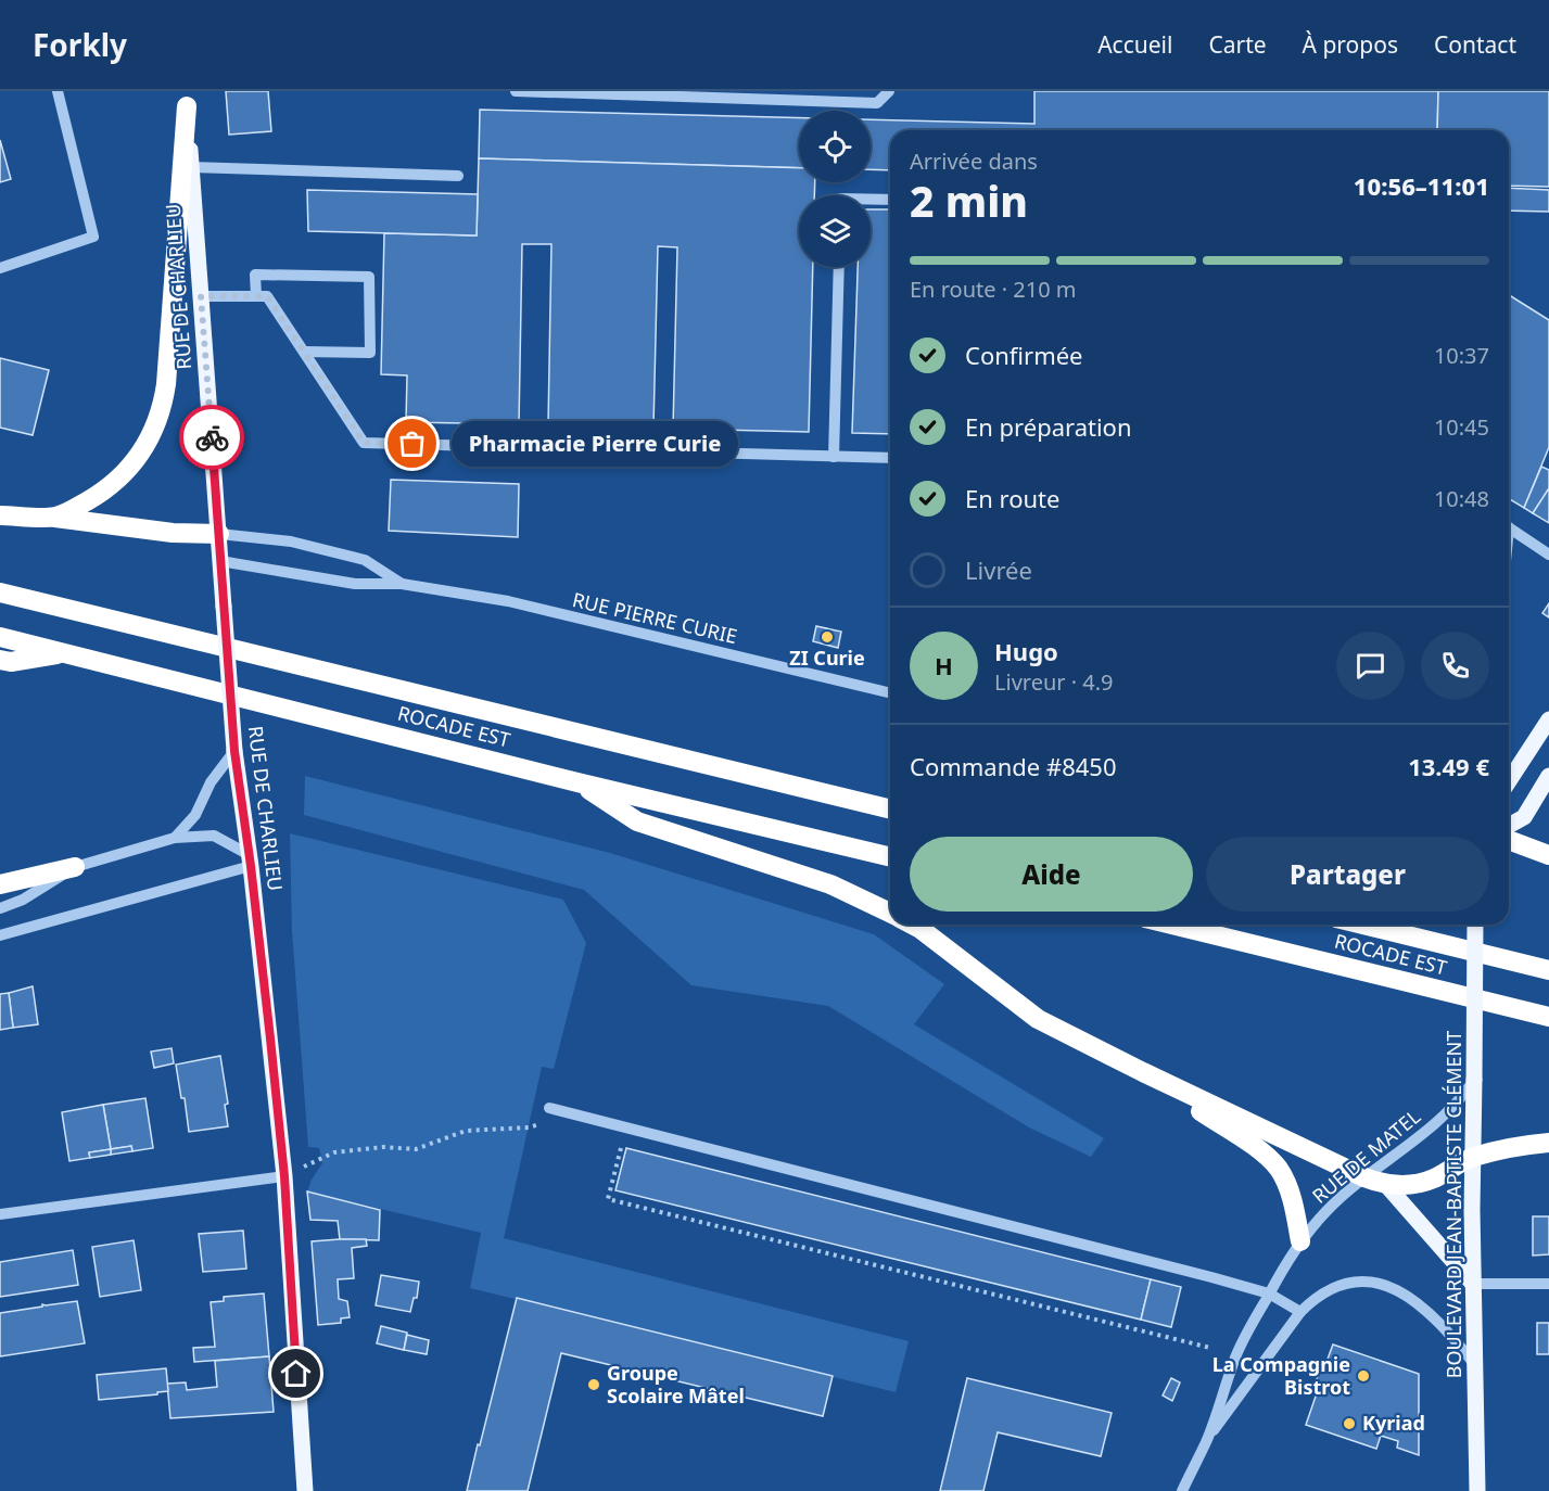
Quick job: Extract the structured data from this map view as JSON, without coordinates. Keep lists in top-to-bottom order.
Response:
{
  "streets": {
    "highway": ["ROCADE EST"],
    "main road": ["RUE DE CHARLIEU", "BOULEVARD JEAN-BAPTISTE CLÉMENT"],
    "street": ["RUE PIERRE CURIE", "RUE DE MATEL"]
  },
  "crossings": [
    ["RUE DE CHARLIEU", "RUE PIERRE CURIE"],
    ["RUE DE MATEL", "BOULEVARD JEAN-BAPTISTE CLÉMENT"]
  ],
  "places": [
    "Pharmacie Pierre Curie",
    "ZI Curie",
    "La Compagnie Bistrot",
    "Groupe Scolaire Mâtel",
    "Kyriad"
  ],
  "page": {
    "header": "Forkly",
    "nav": [
      "Accueil",
      "Carte",
      "À propos",
      "Contact"
    ],
    "heading": ["2 min", "Arrivée dans", "10:56–11:01"],
    "panel": [
      "Hugo",
      "Livreur · 4.9",
      "Commande #8450",
      "13.49 €"
    ],
    "bar": "En route · 210 m",
    "list": [
      ["Confirmée", "10:37"],
      ["En préparation", "10:45"],
      ["En route", "10:48"],
      "Livrée"
    ],
    "bubble": "Pharmacie Pierre Curie",
    "round": "H",
    "buttons": ["Aide", "Partager"]
  }
}
